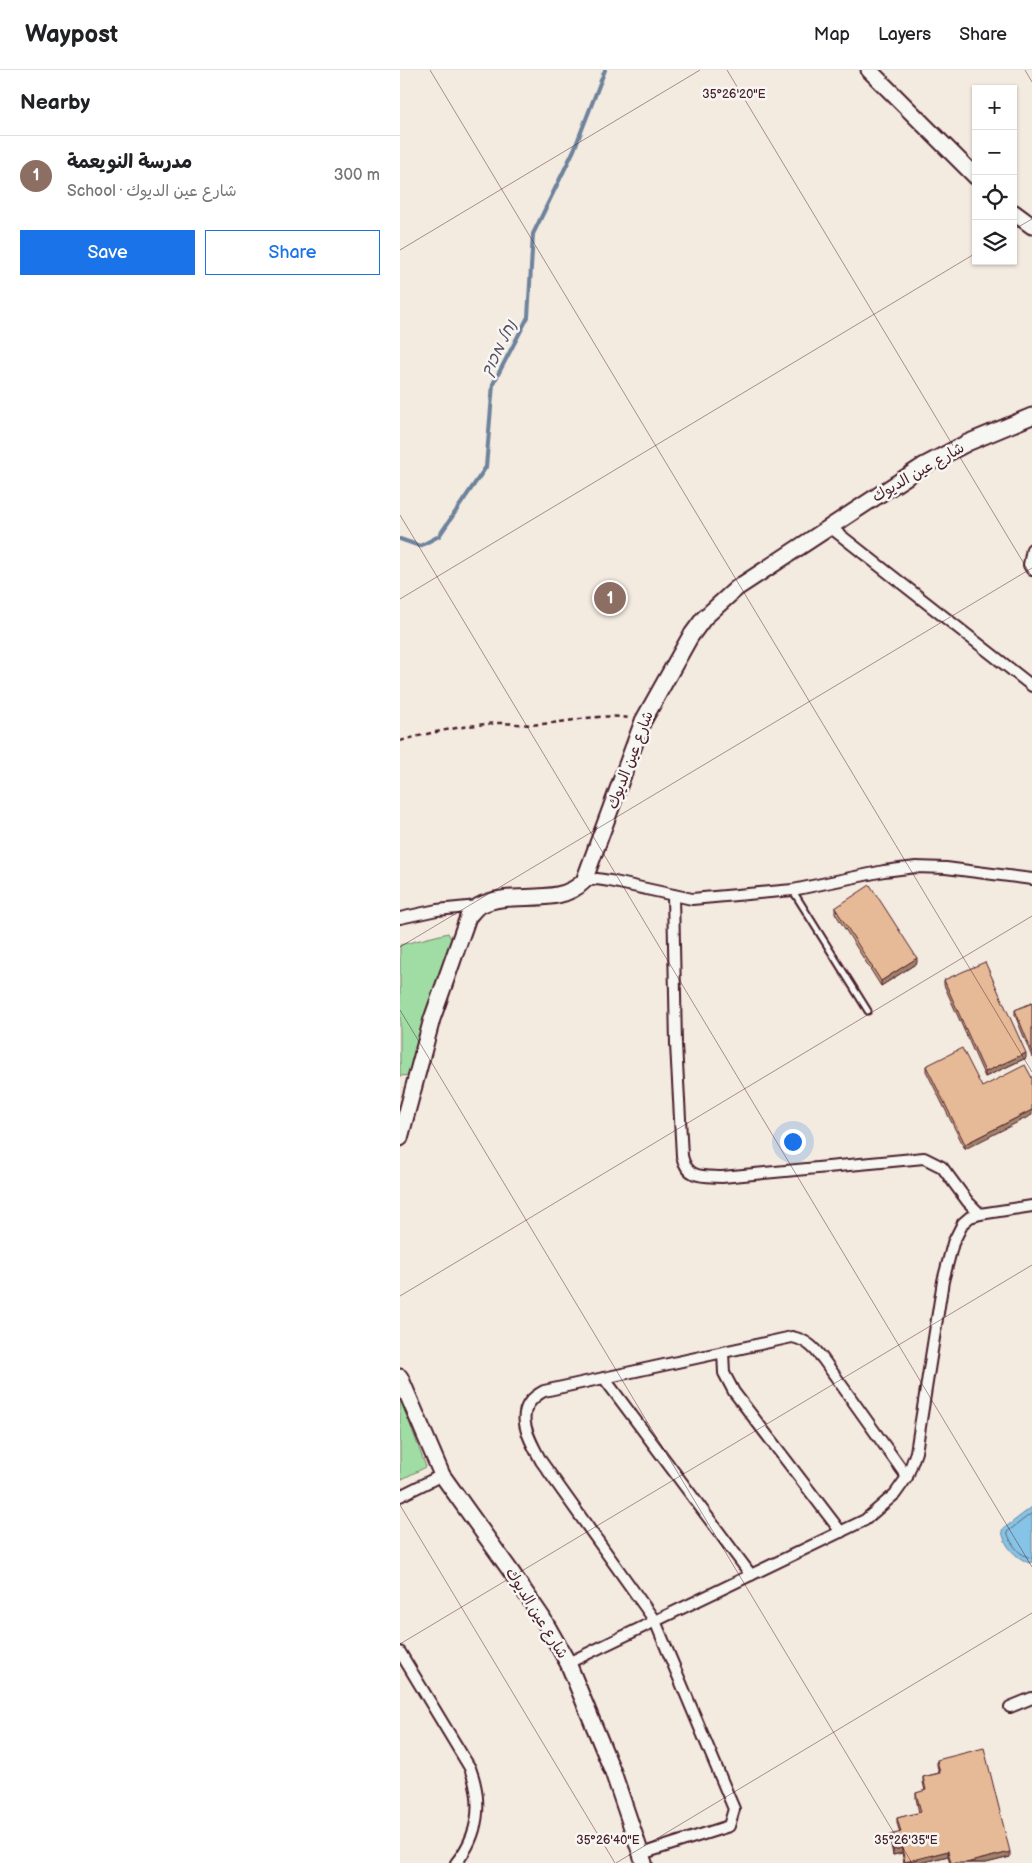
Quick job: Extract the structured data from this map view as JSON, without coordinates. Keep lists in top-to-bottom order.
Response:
{
  "streets": {
    "street": ["شارع عين الديوك"]
  },
  "water": ["נחל מכוך"],
  "page": {
    "header": "Waypost",
    "nav": ["Map", "Layers", "Share"],
    "heading": "Nearby",
    "map_buttons": ["+", "−"],
    "list": [
      {
        "mark": "1",
        "name": "مدرسة النويعمة",
        "note": "School · شارع عين الديوك",
        "value": "300 m"
      }
    ],
    "buttons": ["Save", "Share"],
    "pins": "1"
  },
  "coordinates": ["35°26'20\"E", "35°26'40\"E", "35°26'35\"E"]
}
